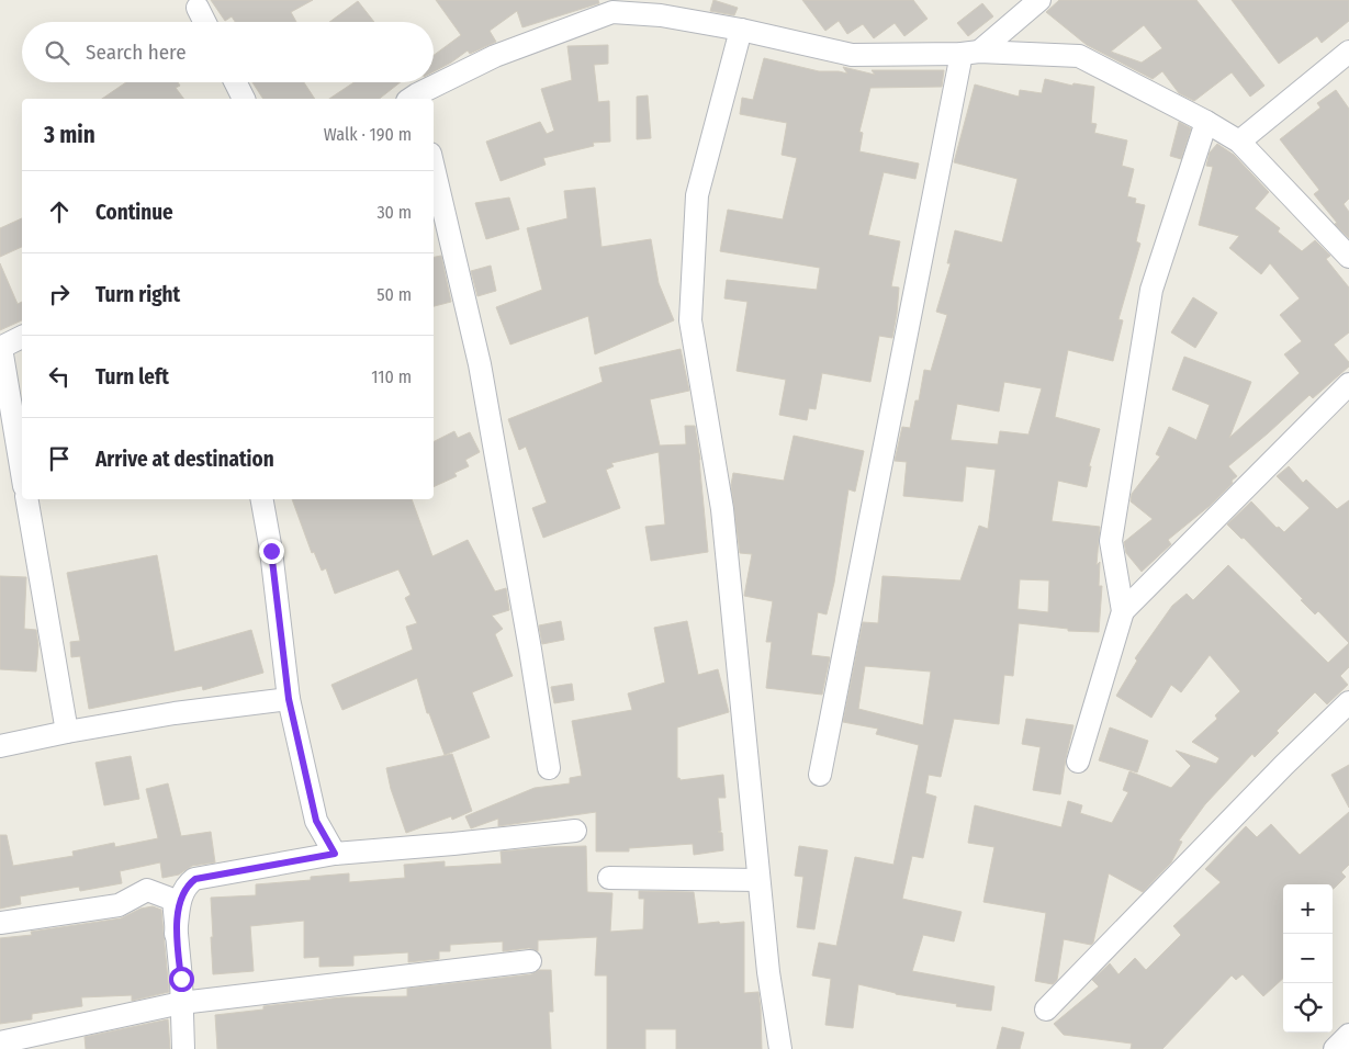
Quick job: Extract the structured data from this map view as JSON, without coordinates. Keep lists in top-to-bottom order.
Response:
{
  "page": {
    "search": "Search here",
    "heading": ["3 min", "Walk · 190 m"],
    "list": [
      ["Continue", "30 m"],
      ["Turn right", "50 m"],
      ["Turn left", "110 m"],
      "Arrive at destination"
    ],
    "map_buttons": ["+", "−"]
  }
}
